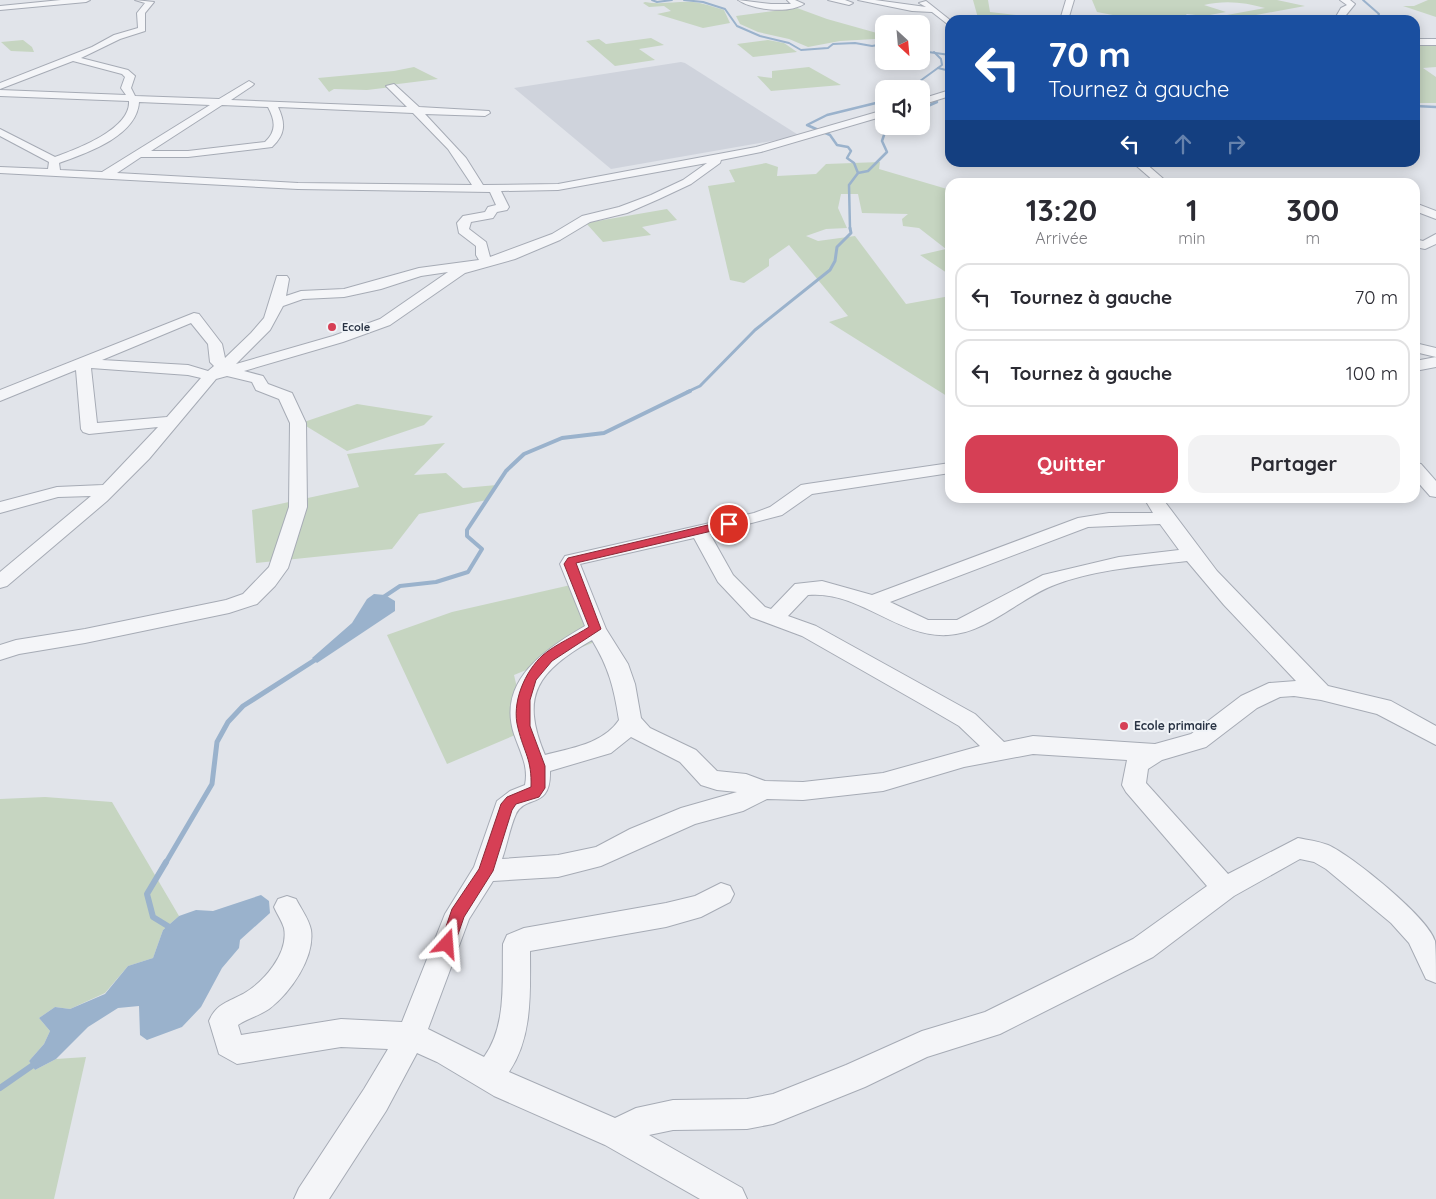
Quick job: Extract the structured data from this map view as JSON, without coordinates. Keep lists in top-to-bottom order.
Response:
{
  "places": ["Ecole", "Ecole primaire"],
  "north": "bottom right",
  "page": {
    "turn": ["70 m", "Tournez à gauche"],
    "eta": [
      "13:20",
      "Arrivée",
      "1",
      "min",
      "300",
      "m"
    ],
    "list": [
      {
        "name": "Tournez à gauche",
        "value": "70 m"
      },
      {
        "name": "Tournez à gauche",
        "value": "100 m"
      }
    ],
    "buttons": ["Quitter", "Partager"]
  }
}
